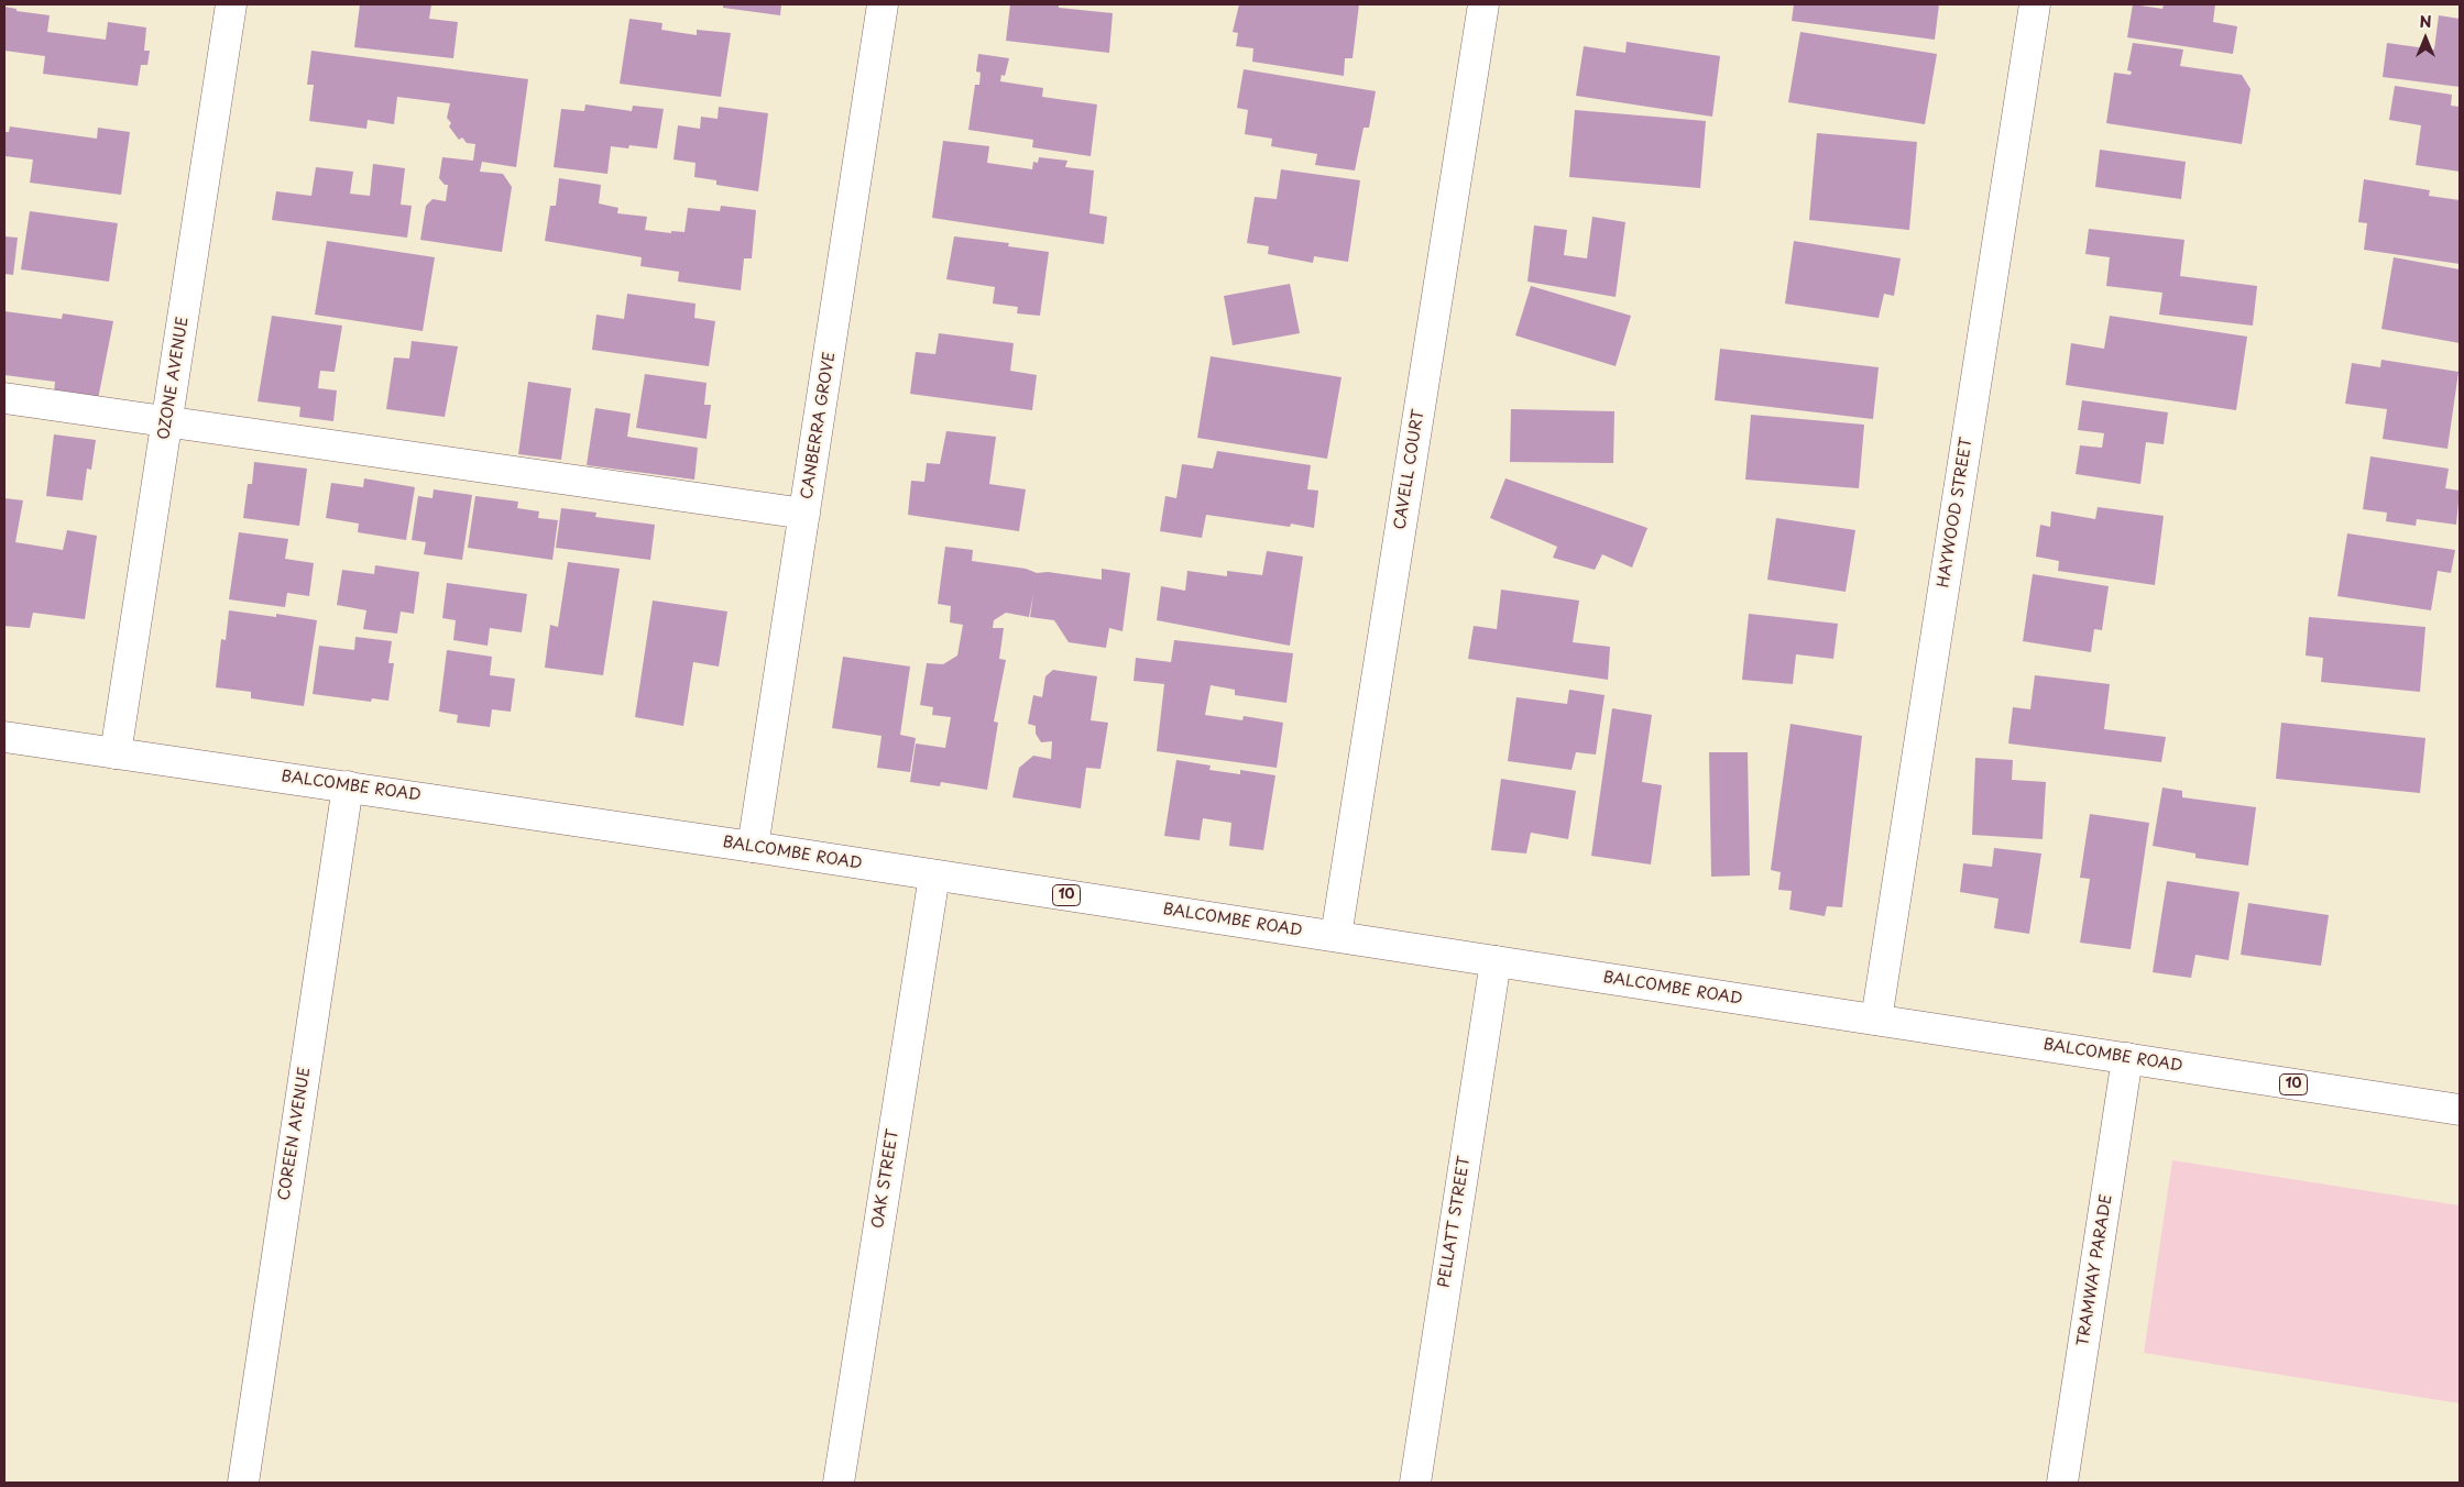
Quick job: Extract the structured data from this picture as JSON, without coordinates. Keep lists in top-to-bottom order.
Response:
{
  "streets": {
    "street": [
      "OZONE AVENUE",
      "CANBERRA GROVE",
      "CAVELL COURT",
      "HAYWOOD STREET",
      "BALCOMBE ROAD",
      "10",
      "COREEN AVENUE",
      "OAK STREET",
      "PELLATT STREET",
      "TRAMWAY PARADE"
    ]
  },
  "crossings": [
    ["OZONE AVENUE", "BALCOMBE ROAD"],
    ["CANBERRA GROVE", "BALCOMBE ROAD"],
    ["CAVELL COURT", "BALCOMBE ROAD"],
    ["HAYWOOD STREET", "BALCOMBE ROAD"],
    ["BALCOMBE ROAD", "COREEN AVENUE"],
    ["BALCOMBE ROAD", "OAK STREET"],
    ["BALCOMBE ROAD", "PELLATT STREET"],
    ["BALCOMBE ROAD", "TRAMWAY PARADE"]
  ],
  "north": "top"
}
